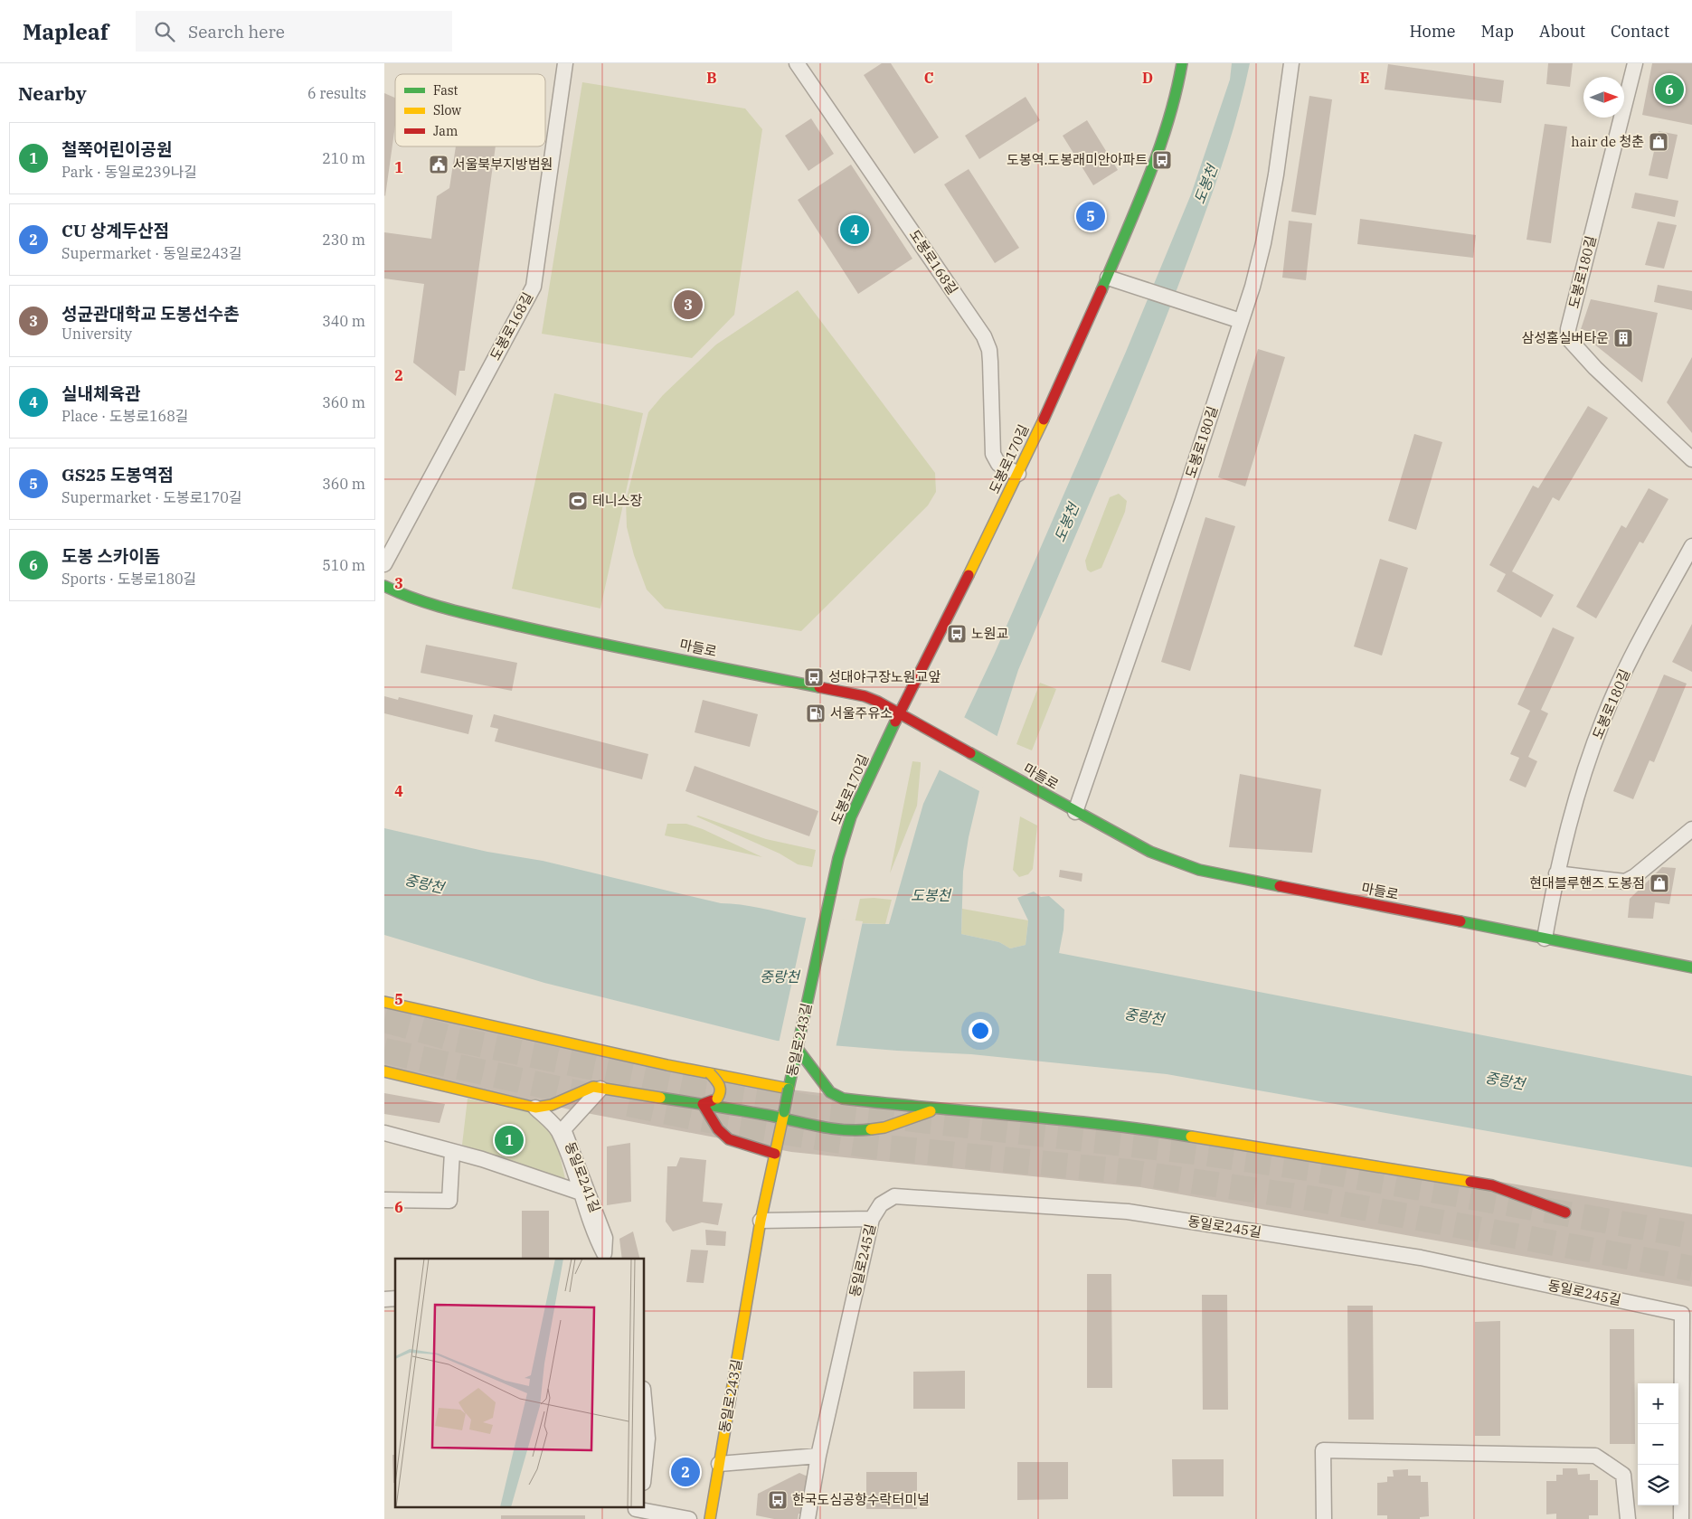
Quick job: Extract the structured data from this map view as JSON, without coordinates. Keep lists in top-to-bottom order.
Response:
{
  "streets": {
    "main road": ["도봉로170길", "마들로", "동일로243길"],
    "street": [
      "도봉로168길",
      "도봉로180길",
      "동일로241길",
      "동일로245길"
    ]
  },
  "crossings": [
    ["도봉로168길", "도봉로170길"],
    ["도봉로180길", "마들로"],
    ["도봉로170길", "마들로"],
    ["도봉로170길", "동일로243길"]
  ],
  "water": ["도봉천", "중랑천"],
  "places": {
    "shop": ["hair de 청춘", "현대블루핸즈 도봉점"],
    "bus stop": [
      "도봉역.도봉래미안아파트",
      "노원교",
      "성대야구장노원교앞",
      "한국도심공항수락터미널"
    ],
    "public building": ["서울북부지방법원"],
    "building": ["삼성홈실버타운"],
    "sports": ["테니스장"],
    "fuel station": ["서울주유소"]
  },
  "legend": ["Fast", "Slow", "Jam"],
  "north": "right",
  "page": {
    "header": "Mapleaf",
    "search": "Search here",
    "nav": [
      "Home",
      "Map",
      "About",
      "Contact"
    ],
    "heading": ["Nearby", "6 results"],
    "pins": [
      "6",
      "5",
      "4",
      "3",
      "1",
      "2"
    ],
    "list": [
      {
        "mark": "1",
        "name": "철쭉어린이공원",
        "note": "Park · 동일로239나길",
        "value": "210 m"
      },
      {
        "mark": "2",
        "name": "CU 상계두산점",
        "note": "Supermarket · 동일로243길",
        "value": "230 m"
      },
      {
        "mark": "3",
        "name": "성균관대학교 도봉선수촌",
        "note": "University",
        "value": "340 m"
      },
      {
        "mark": "4",
        "name": "실내체육관",
        "note": "Place · 도봉로168길",
        "value": "360 m"
      },
      {
        "mark": "5",
        "name": "GS25 도봉역점",
        "note": "Supermarket · 도봉로170길",
        "value": "360 m"
      },
      {
        "mark": "6",
        "name": "도봉 스카이돔",
        "note": "Sports · 도봉로180길",
        "value": "510 m"
      }
    ],
    "map_buttons": ["+", "−"]
  },
  "grid": {
    "columns": [
      "B",
      "C",
      "D",
      "E"
    ],
    "rows": [
      "1",
      "2",
      "3",
      "4",
      "5",
      "6"
    ]
  }
}
